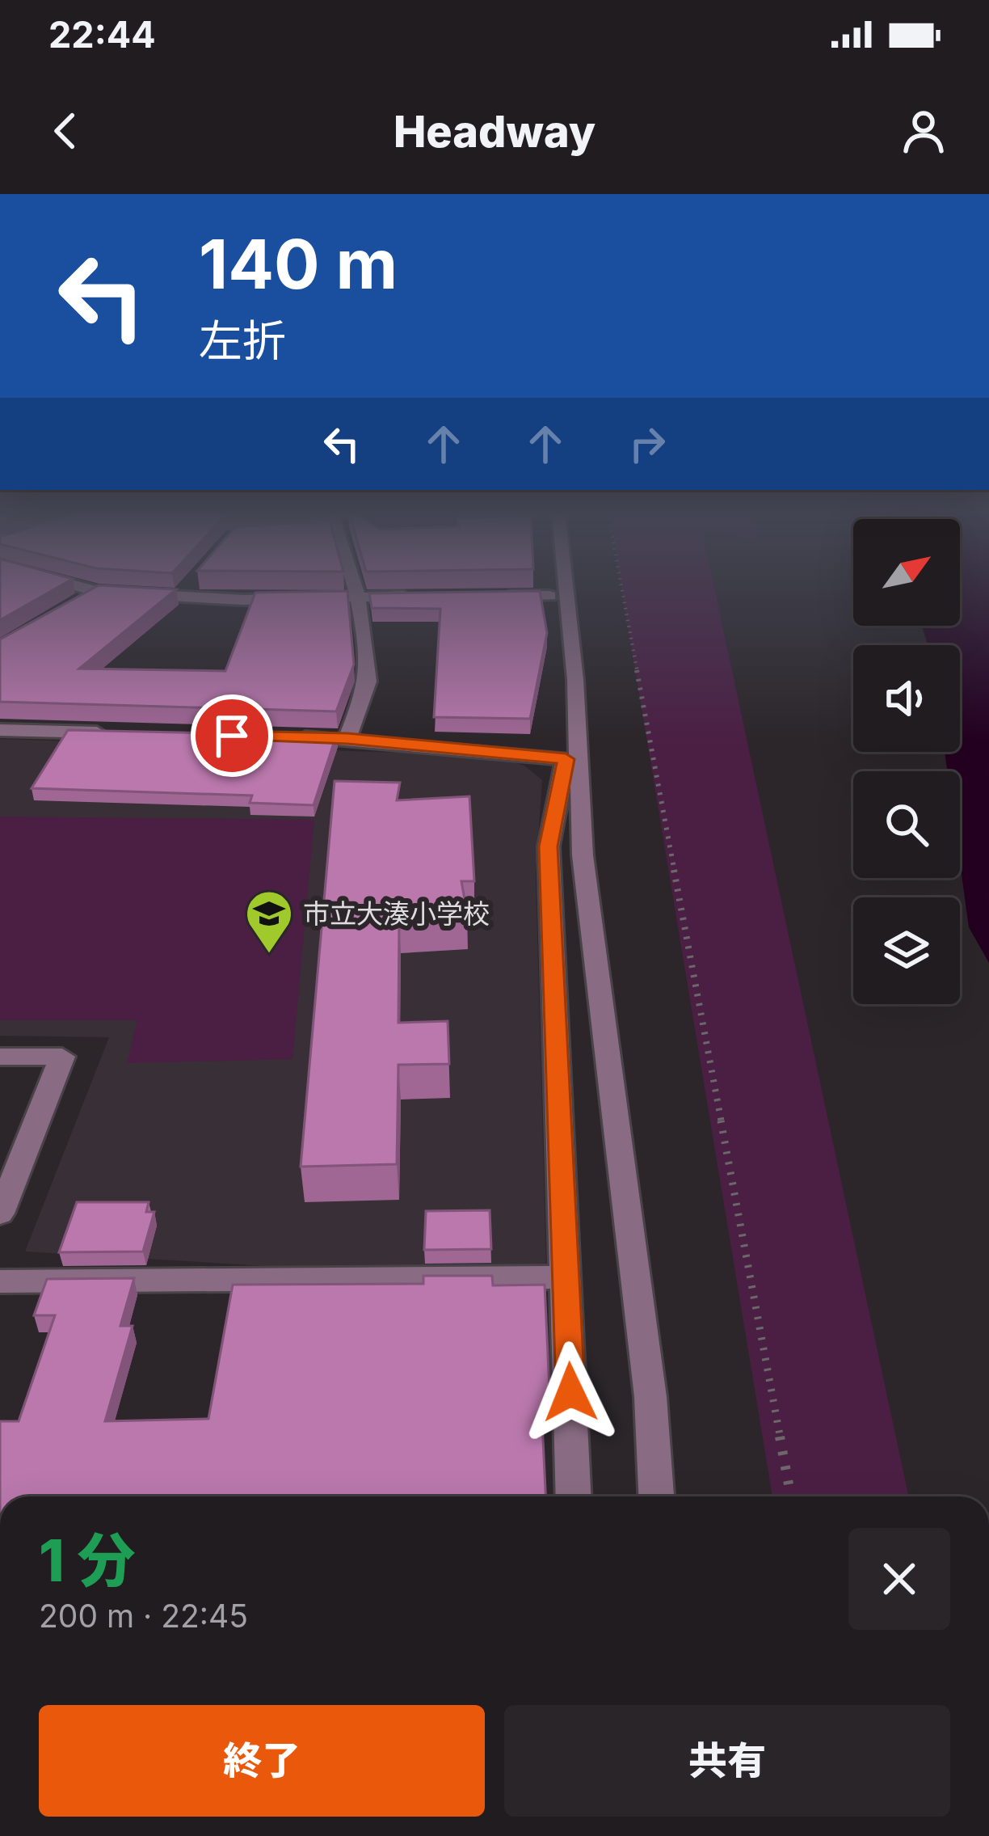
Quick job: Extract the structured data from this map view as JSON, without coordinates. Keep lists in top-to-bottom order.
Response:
{
  "places": {
    "school or university": ["市立大湊小学校"]
  },
  "north": "top right",
  "page": {
    "status": "22:44",
    "header": "Headway",
    "turn": ["140 m", "左折"],
    "heading": ["1 分", "200 m · 22:45"],
    "buttons": ["終了", "共有"]
  }
}
